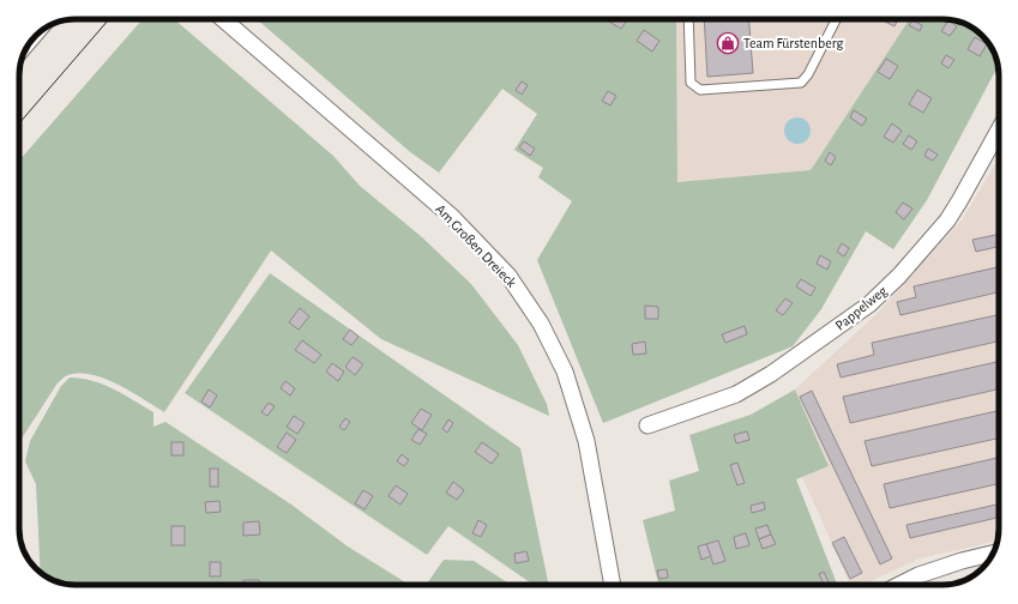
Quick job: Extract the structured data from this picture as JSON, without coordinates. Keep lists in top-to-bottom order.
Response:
{
  "streets": {
    "street": ["Am Großen Dreieck", "Pappelweg"]
  },
  "places": {
    "shop": ["Team Fürstenberg"]
  }
}
